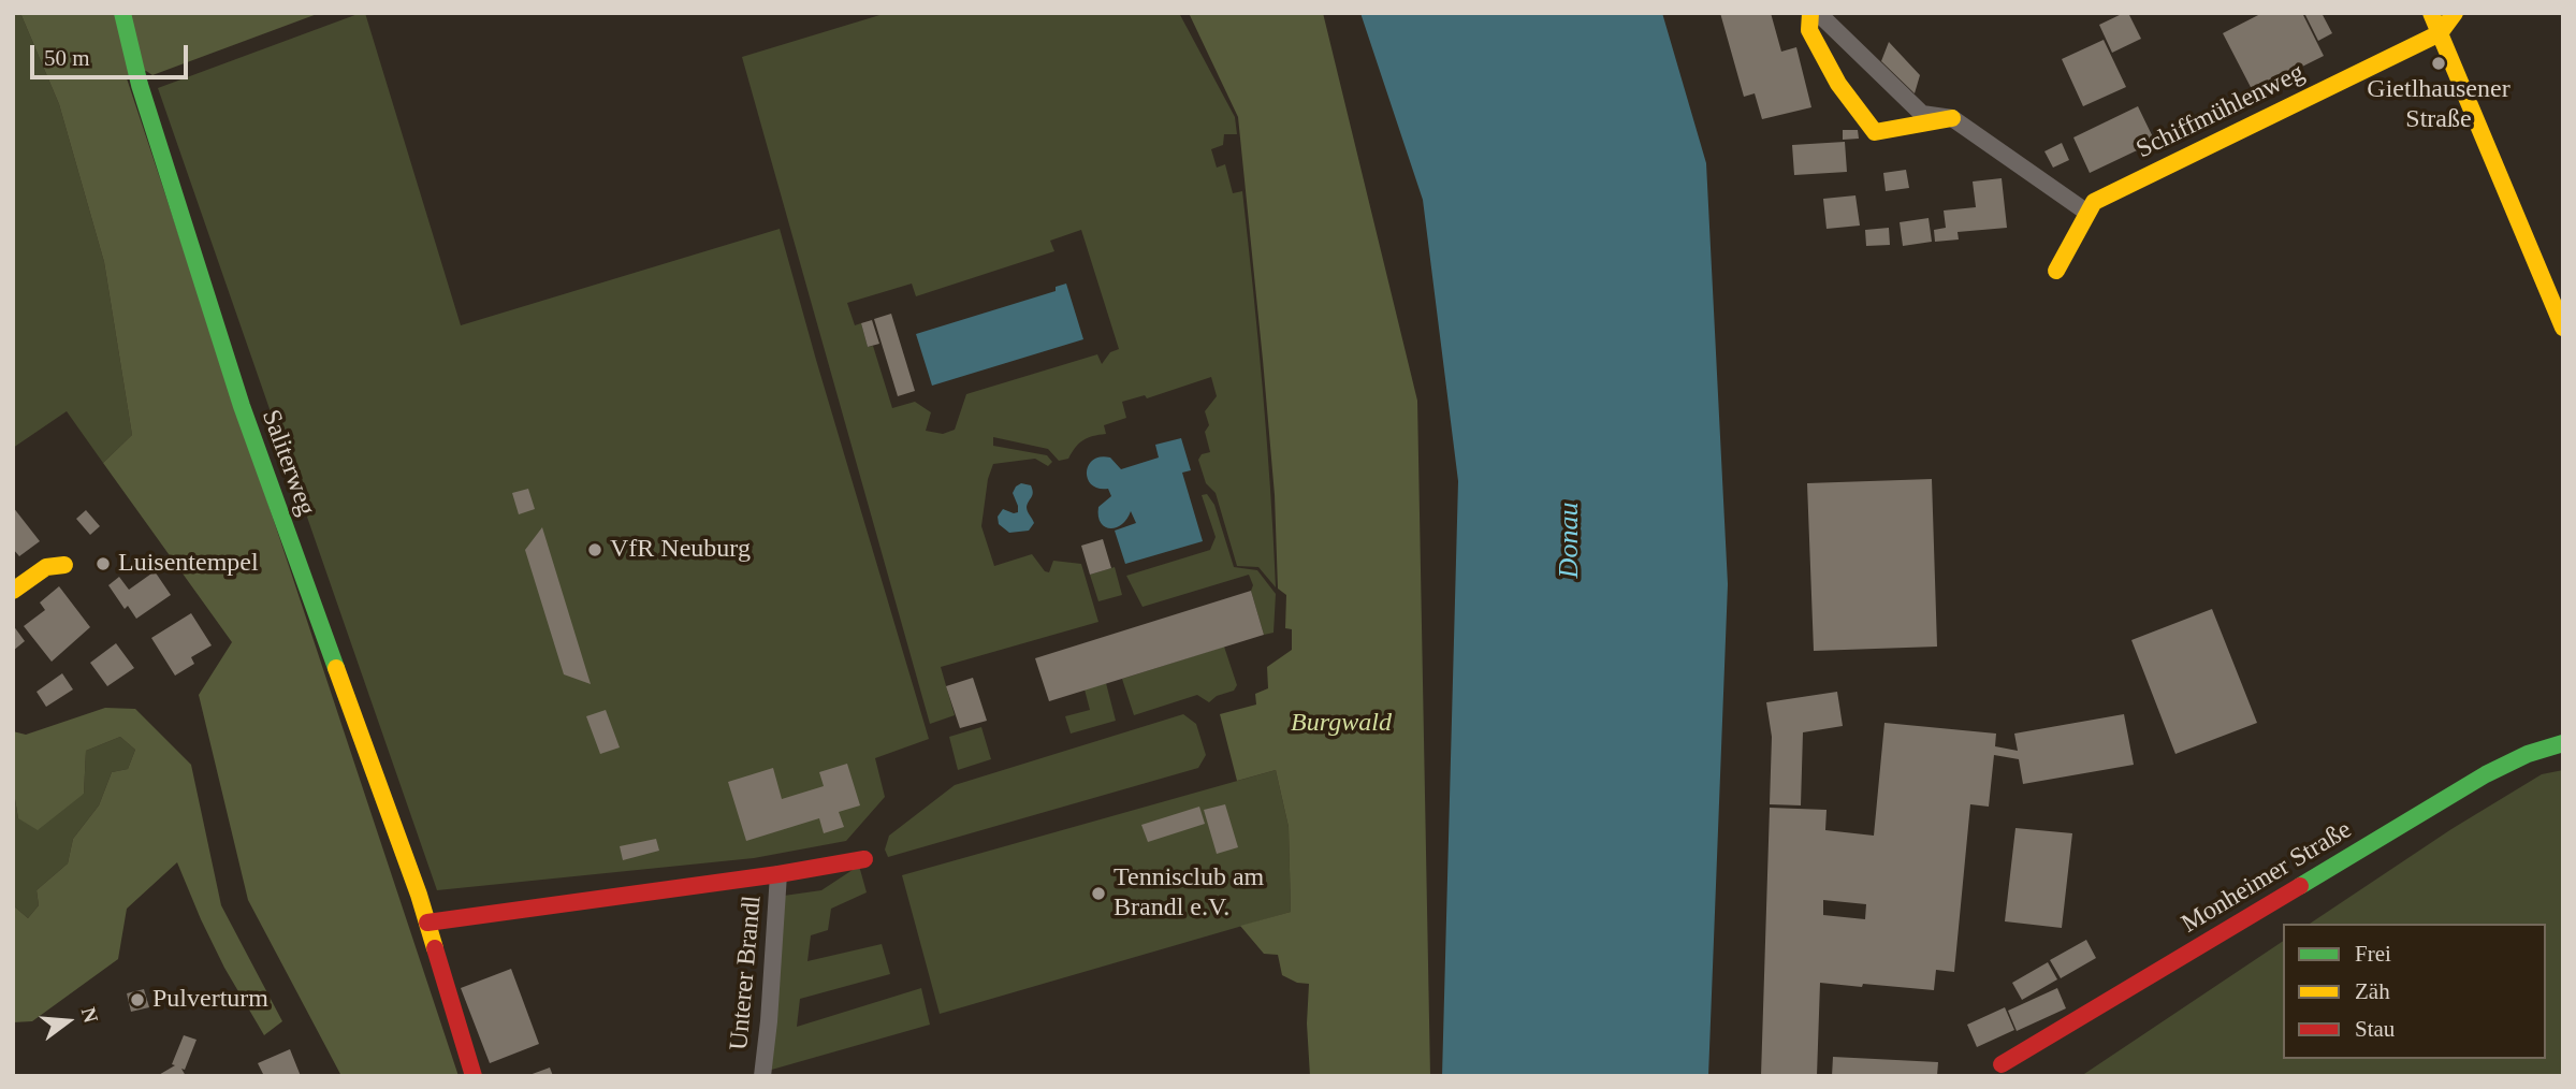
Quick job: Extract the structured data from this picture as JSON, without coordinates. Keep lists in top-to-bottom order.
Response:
{
  "streets": {
    "street": [
      "Schiffmühlenweg",
      "Saliterweg",
      "Monheimer Straße",
      "Unterer Brandl"
    ]
  },
  "water": ["Donau"],
  "parks": ["Burgwald"],
  "places": [
    "Gietlhausener Straße",
    "VfR Neuburg",
    "Luisentempel",
    "Tennisclub am Brandl e.V.",
    "Pulverturm"
  ],
  "legend": ["Frei", "Zäh", "Stau"],
  "scale_bar": "50 m",
  "north": "right"
}
